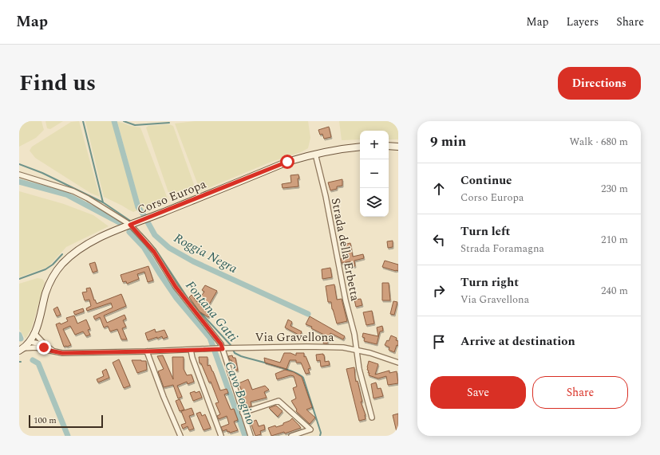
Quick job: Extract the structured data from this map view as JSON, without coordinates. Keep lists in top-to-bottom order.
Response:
{
  "streets": {
    "main road": ["Corso Europa", "Via Gravellona"],
    "street": ["Strada della Erbetta"]
  },
  "crossings": [
    ["Corso Europa", "Strada della Erbetta"],
    ["Corso Europa", "Via Gravellona"],
    ["Strada della Erbetta", "Via Gravellona"]
  ],
  "water": ["Roggia Negra", "Fontana Gatti", "Cavo Bogino"],
  "scale_bar": "100 m",
  "page": {
    "header": "Map",
    "nav": ["Map", "Layers", "Share"],
    "title": "Find us",
    "buttons": [
      "Directions",
      ["Save", "Share"]
    ],
    "heading": ["9 min", "Walk · 680 m"],
    "map_buttons": ["+", "−"],
    "list": [
      ["Continue", "Corso Europa", "230 m"],
      ["Turn left", "Strada Foramagna", "210 m"],
      ["Turn right", "Via Gravellona", "240 m"],
      "Arrive at destination"
    ],
    "scale": "100 m"
  }
}
